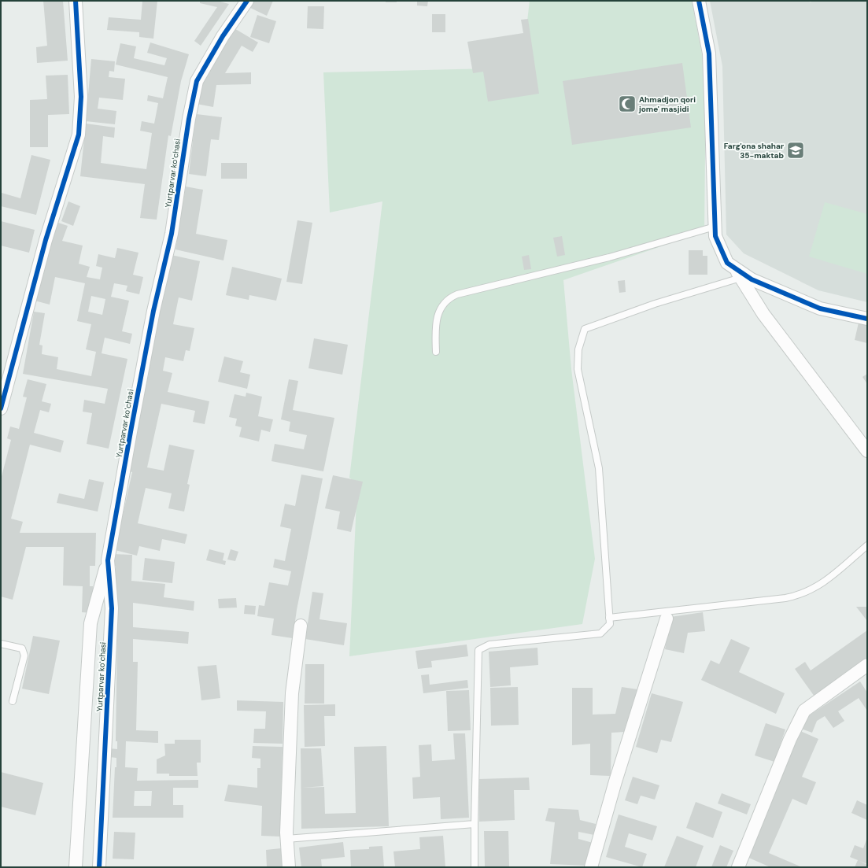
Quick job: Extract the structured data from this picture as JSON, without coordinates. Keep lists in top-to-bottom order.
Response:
{
  "streets": {
    "street": ["Yurtparvar koʻchasi"]
  },
  "places": {
    "mosque": ["Ahmadjon qori jome' masjidi"],
    "school or university": ["Farg'ona shahar 35-maktab"]
  }
}
